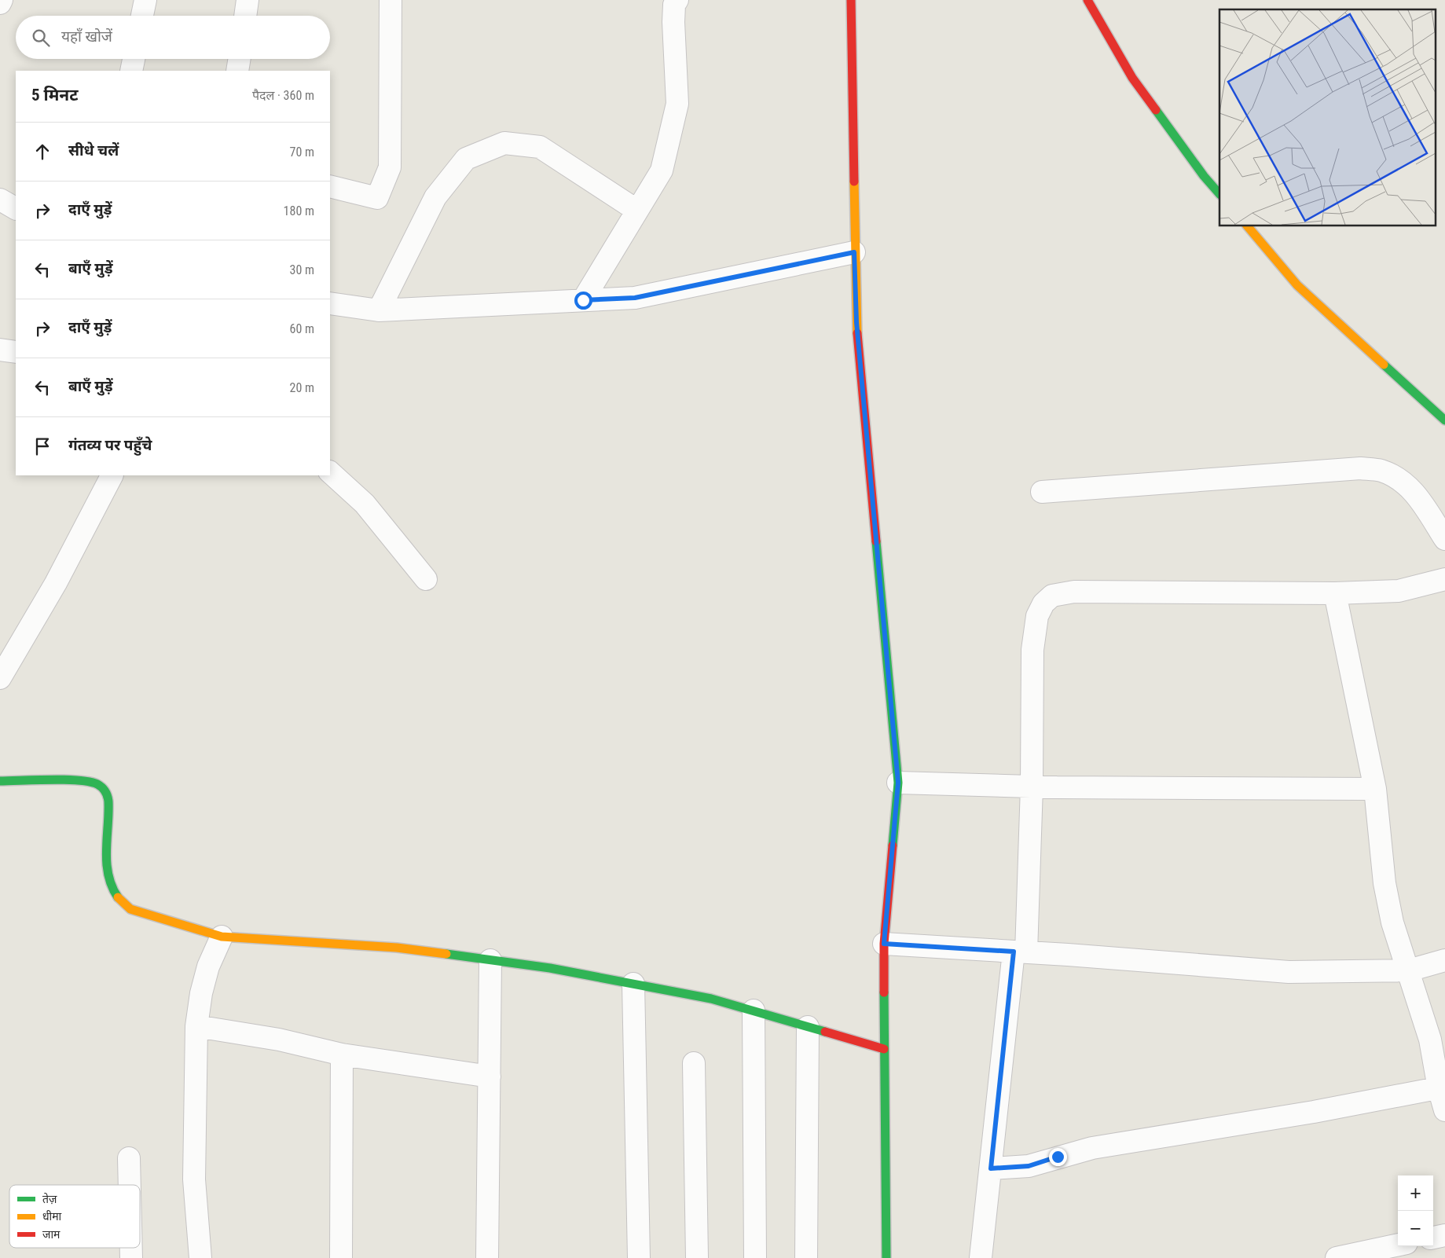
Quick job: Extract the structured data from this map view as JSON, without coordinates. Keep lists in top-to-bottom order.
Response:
{
  "legend": ["तेज़", "धीमा", "जाम"],
  "page": {
    "search": "यहाँ खोजें",
    "heading": ["5 मिनट", "पैदल · 360 m"],
    "list": [
      ["सीधे चलें", "70 m"],
      ["दाएँ मुड़ें", "180 m"],
      ["बाएँ मुड़ें", "30 m"],
      ["दाएँ मुड़ें", "60 m"],
      ["बाएँ मुड़ें", "20 m"],
      "गंतव्य पर पहुँचे"
    ],
    "map_buttons": ["+", "−"]
  }
}
